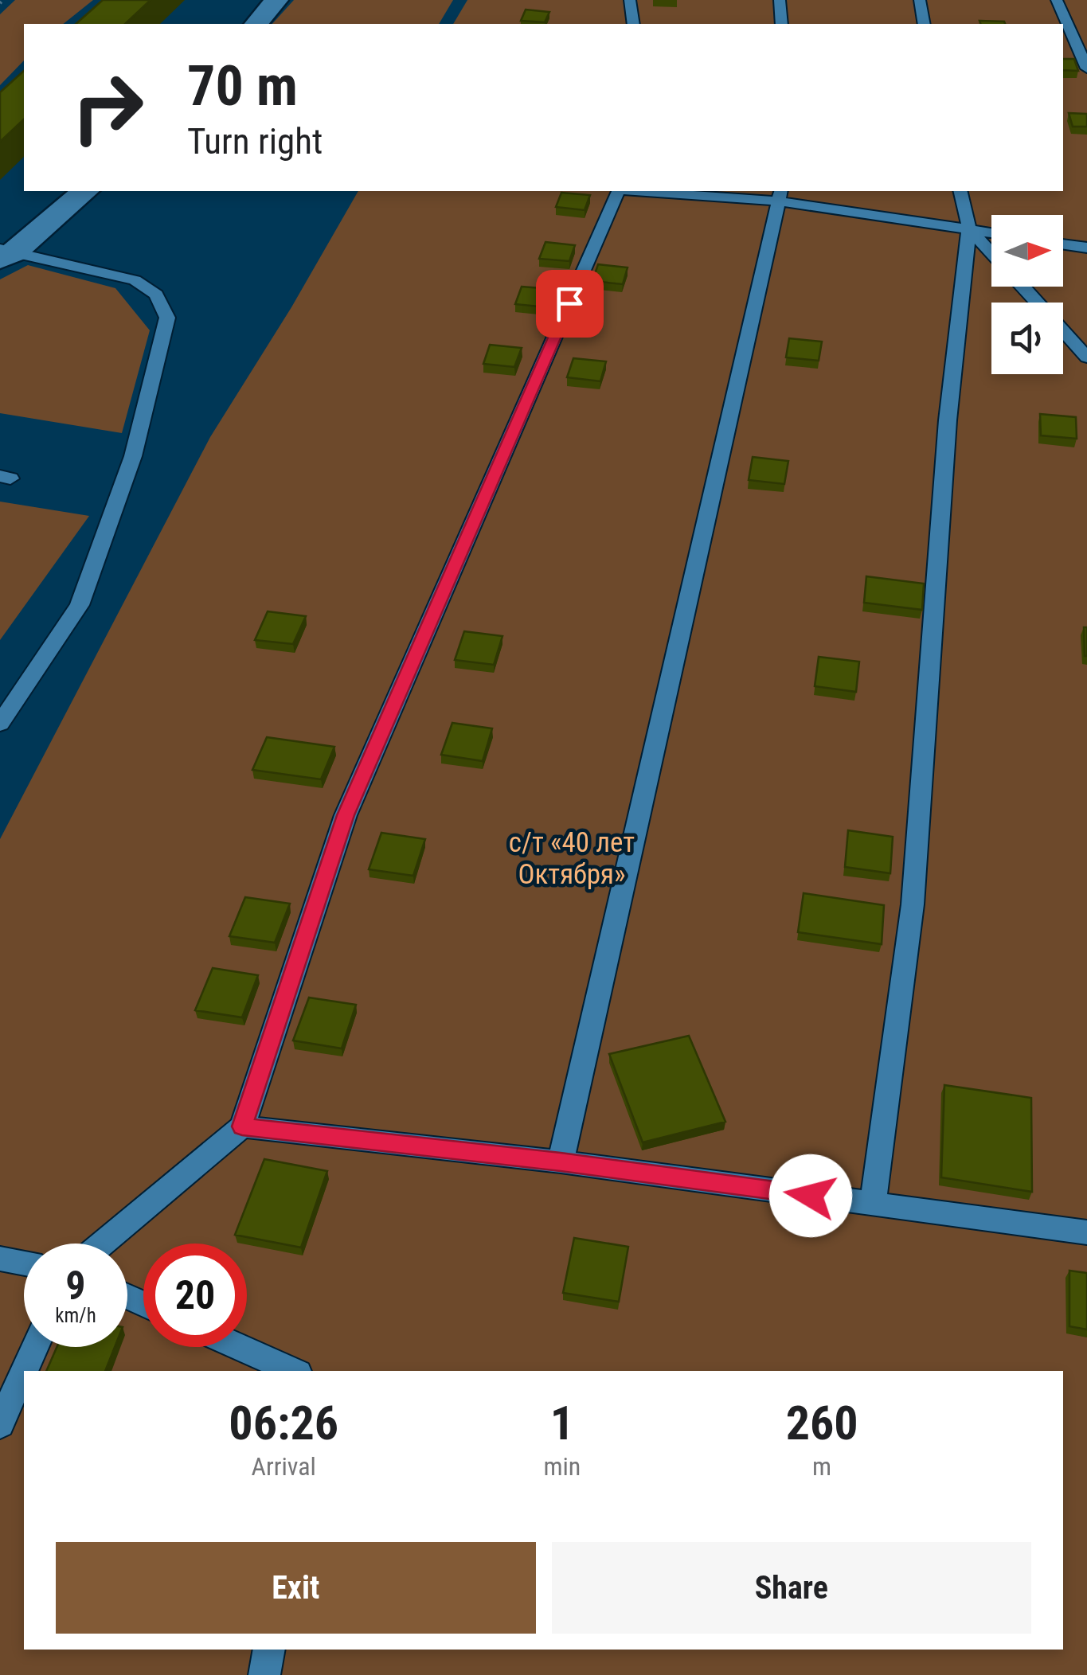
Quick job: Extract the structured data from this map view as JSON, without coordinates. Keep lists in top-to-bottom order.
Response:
{
  "parks": ["с/т «40 лет Октября»"],
  "north": "right",
  "page": {
    "turn": ["70 m", "Turn right"],
    "speed": "9 km/h",
    "limit": "20",
    "eta": [
      "06:26",
      "Arrival",
      "1",
      "min",
      "260",
      "m"
    ],
    "buttons": ["Exit", "Share"]
  }
}
